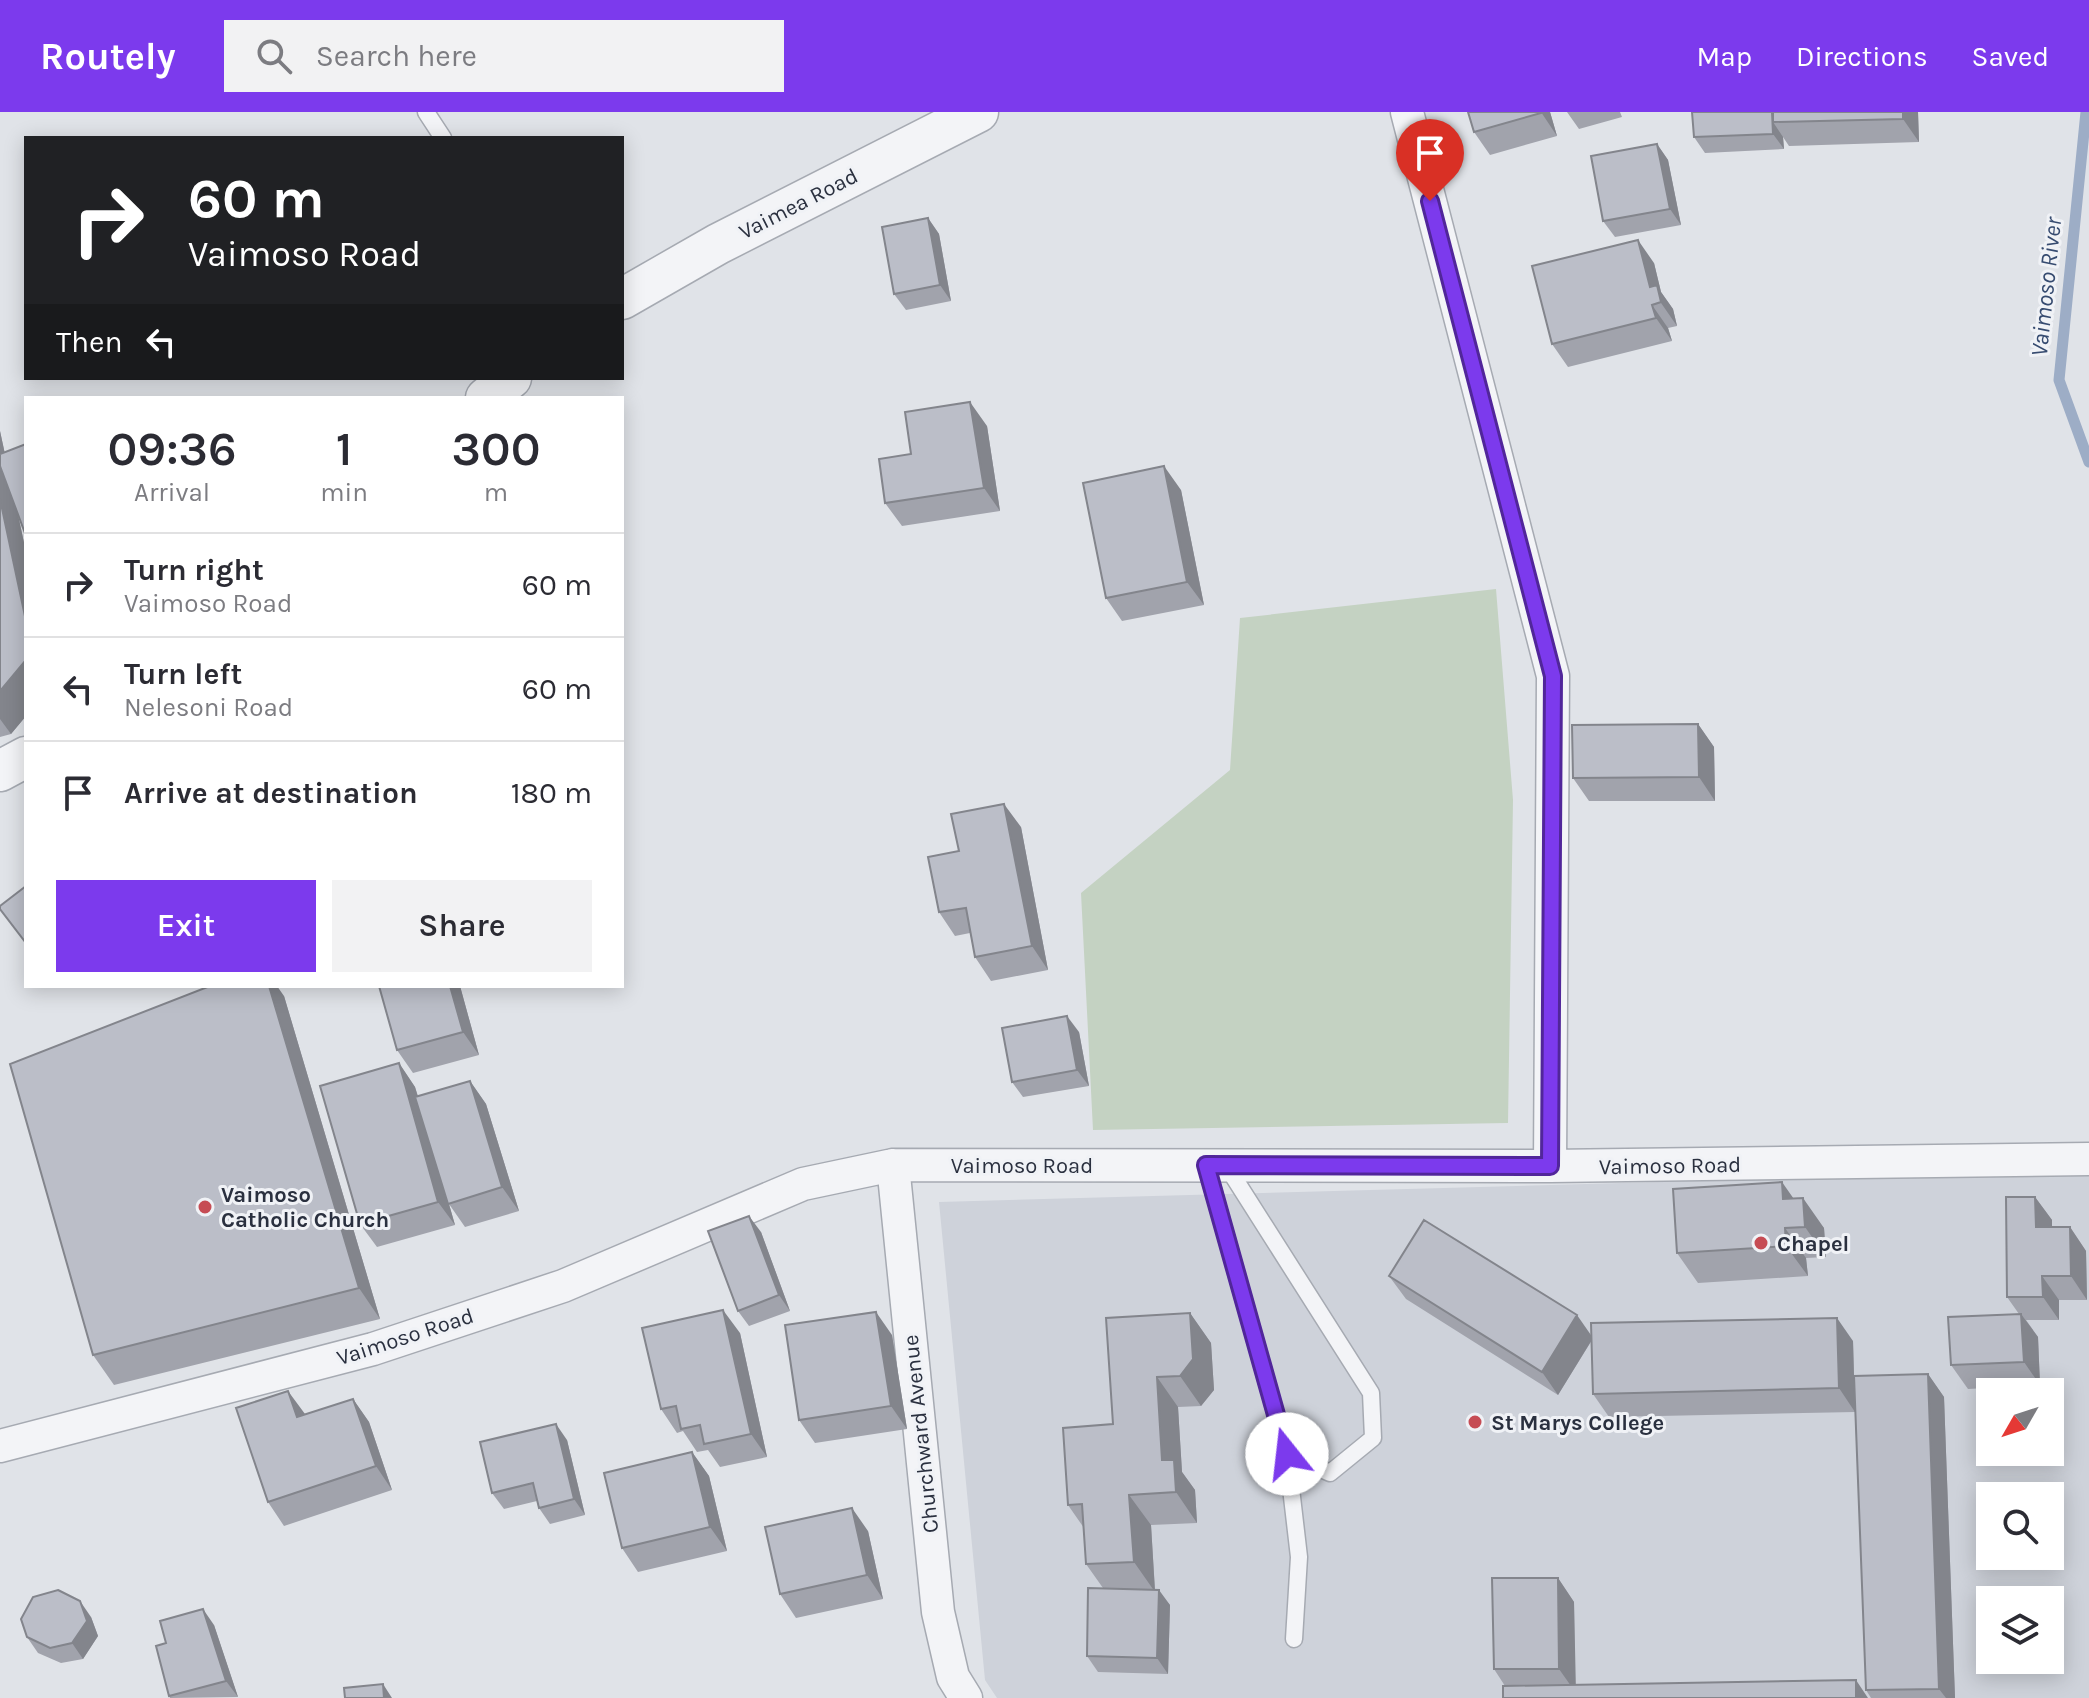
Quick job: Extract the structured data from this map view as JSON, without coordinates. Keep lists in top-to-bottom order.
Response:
{
  "streets": {
    "street": ["Vaimea Road", "Vaimoso Road", "Churchward Avenue"]
  },
  "crossings": [
    ["Vaimoso Road", "Churchward Avenue"]
  ],
  "water": ["Vaimoso River"],
  "places": ["Vaimoso Catholic Church", "Chapel", "St Marys College"],
  "north": "bottom left",
  "page": {
    "header": "Routely",
    "search": "Search here",
    "nav": ["Map", "Directions", "Saved"],
    "turn": ["60 m", "Vaimoso Road"],
    "then": "Then",
    "eta": [
      "09:36",
      "Arrival",
      "1",
      "min",
      "300",
      "m"
    ],
    "list": [
      {
        "name": "Turn right",
        "note": "Vaimoso Road",
        "value": "60 m"
      },
      {
        "name": "Turn left",
        "note": "Nelesoni Road",
        "value": "60 m"
      },
      {
        "name": "Arrive at destination",
        "value": "180 m"
      }
    ],
    "buttons": ["Exit", "Share"]
  }
}
